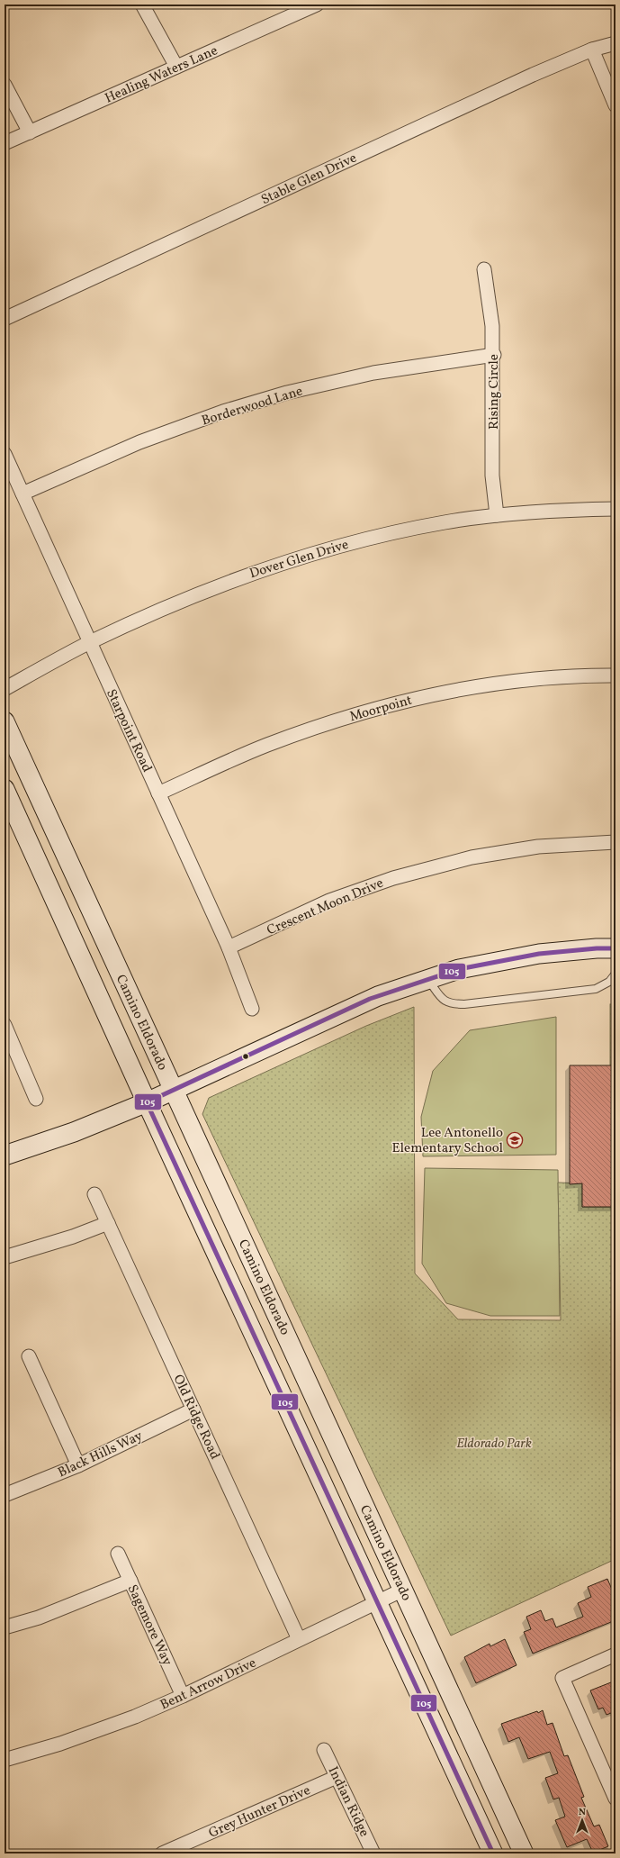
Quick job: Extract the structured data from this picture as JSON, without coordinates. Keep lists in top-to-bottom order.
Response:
{
  "streets": {
    "main road": ["Camino Eldorado"],
    "street": [
      "Healing Waters Lane",
      "Stable Glen Drive",
      "Rising Circle",
      "Borderwood Lane",
      "Dover Glen Drive",
      "Moorpoint",
      "Starpoint Road",
      "Crescent Moon Drive",
      "Old Ridge Road",
      "Black Hills Way",
      "Sagemore Way",
      "Bent Arrow Drive",
      "Indian Ridge",
      "Grey Hunter Drive"
    ]
  },
  "crossings": [
    ["Rising Circle", "Borderwood Lane"],
    ["Rising Circle", "Dover Glen Drive"],
    ["Borderwood Lane", "Starpoint Road"],
    ["Dover Glen Drive", "Starpoint Road"],
    ["Moorpoint", "Starpoint Road"],
    ["Starpoint Road", "Crescent Moon Drive"],
    ["Camino Eldorado", "Bent Arrow Drive"],
    ["Old Ridge Road", "Black Hills Way"],
    ["Old Ridge Road", "Bent Arrow Drive"],
    ["Sagemore Way", "Bent Arrow Drive"],
    ["Indian Ridge", "Grey Hunter Drive"]
  ],
  "parks": ["Eldorado Park"],
  "places": {
    "school or university": ["Lee Antonello Elementary School"]
  },
  "lines": ["transit line 105"],
  "north": "top"
}
